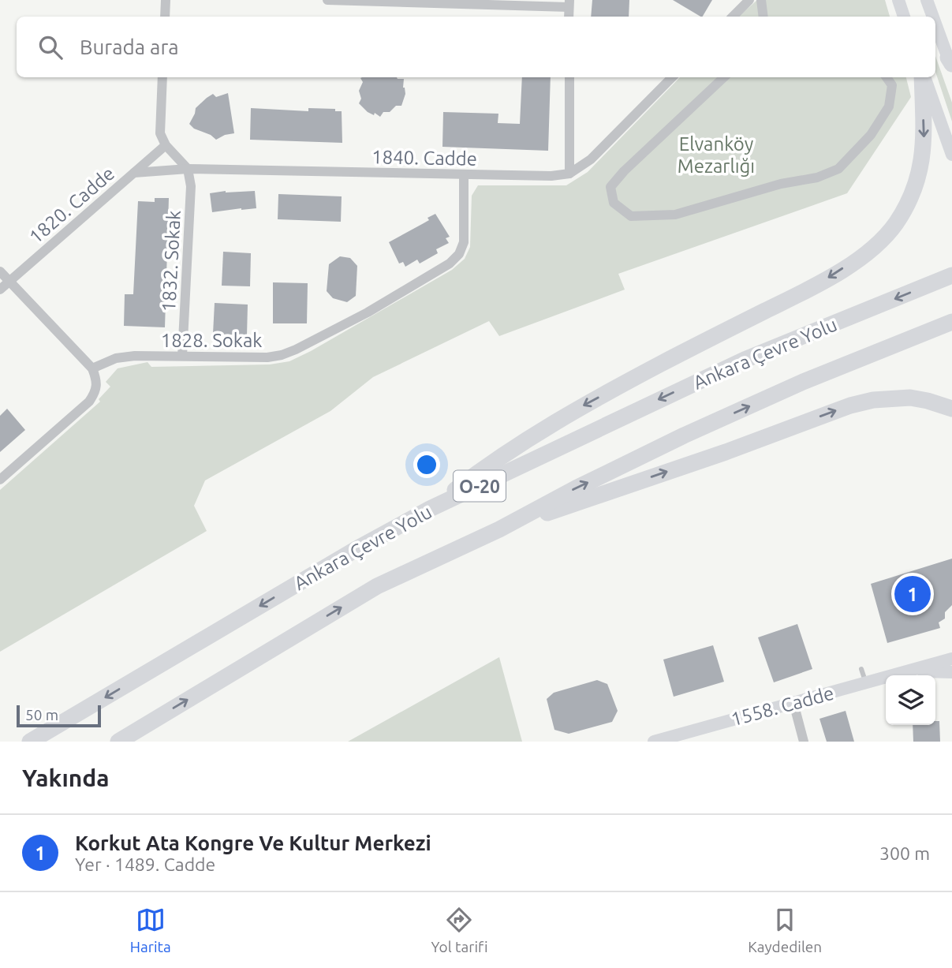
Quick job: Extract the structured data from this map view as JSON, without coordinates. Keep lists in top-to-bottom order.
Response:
{
  "streets": {
    "highway": ["Ankara Çevre Yolu", "O-20"],
    "street": [
      "1840. Cadde",
      "1820. Cadde",
      "1832. Sokak",
      "1828. Sokak",
      "1558. Cadde"
    ]
  },
  "crossings": [
    ["1840. Cadde", "1820. Cadde"],
    ["1840. Cadde", "1832. Sokak"],
    ["1840. Cadde", "1828. Sokak"],
    ["1832. Sokak", "1828. Sokak"]
  ],
  "parks": ["Elvanköy Mezarlığı"],
  "scale_bar": "50 m",
  "page": {
    "search": "Burada ara",
    "pins": "1",
    "scale": "50 m",
    "heading": "Yakında",
    "list": [
      {
        "mark": "1",
        "name": "Korkut Ata Kongre Ve Kultur Merkezi",
        "note": "Yer · 1489. Cadde",
        "value": "300 m"
      }
    ],
    "nav": ["Harita", "Yol tarifi", "Kaydedilen"]
  }
}
